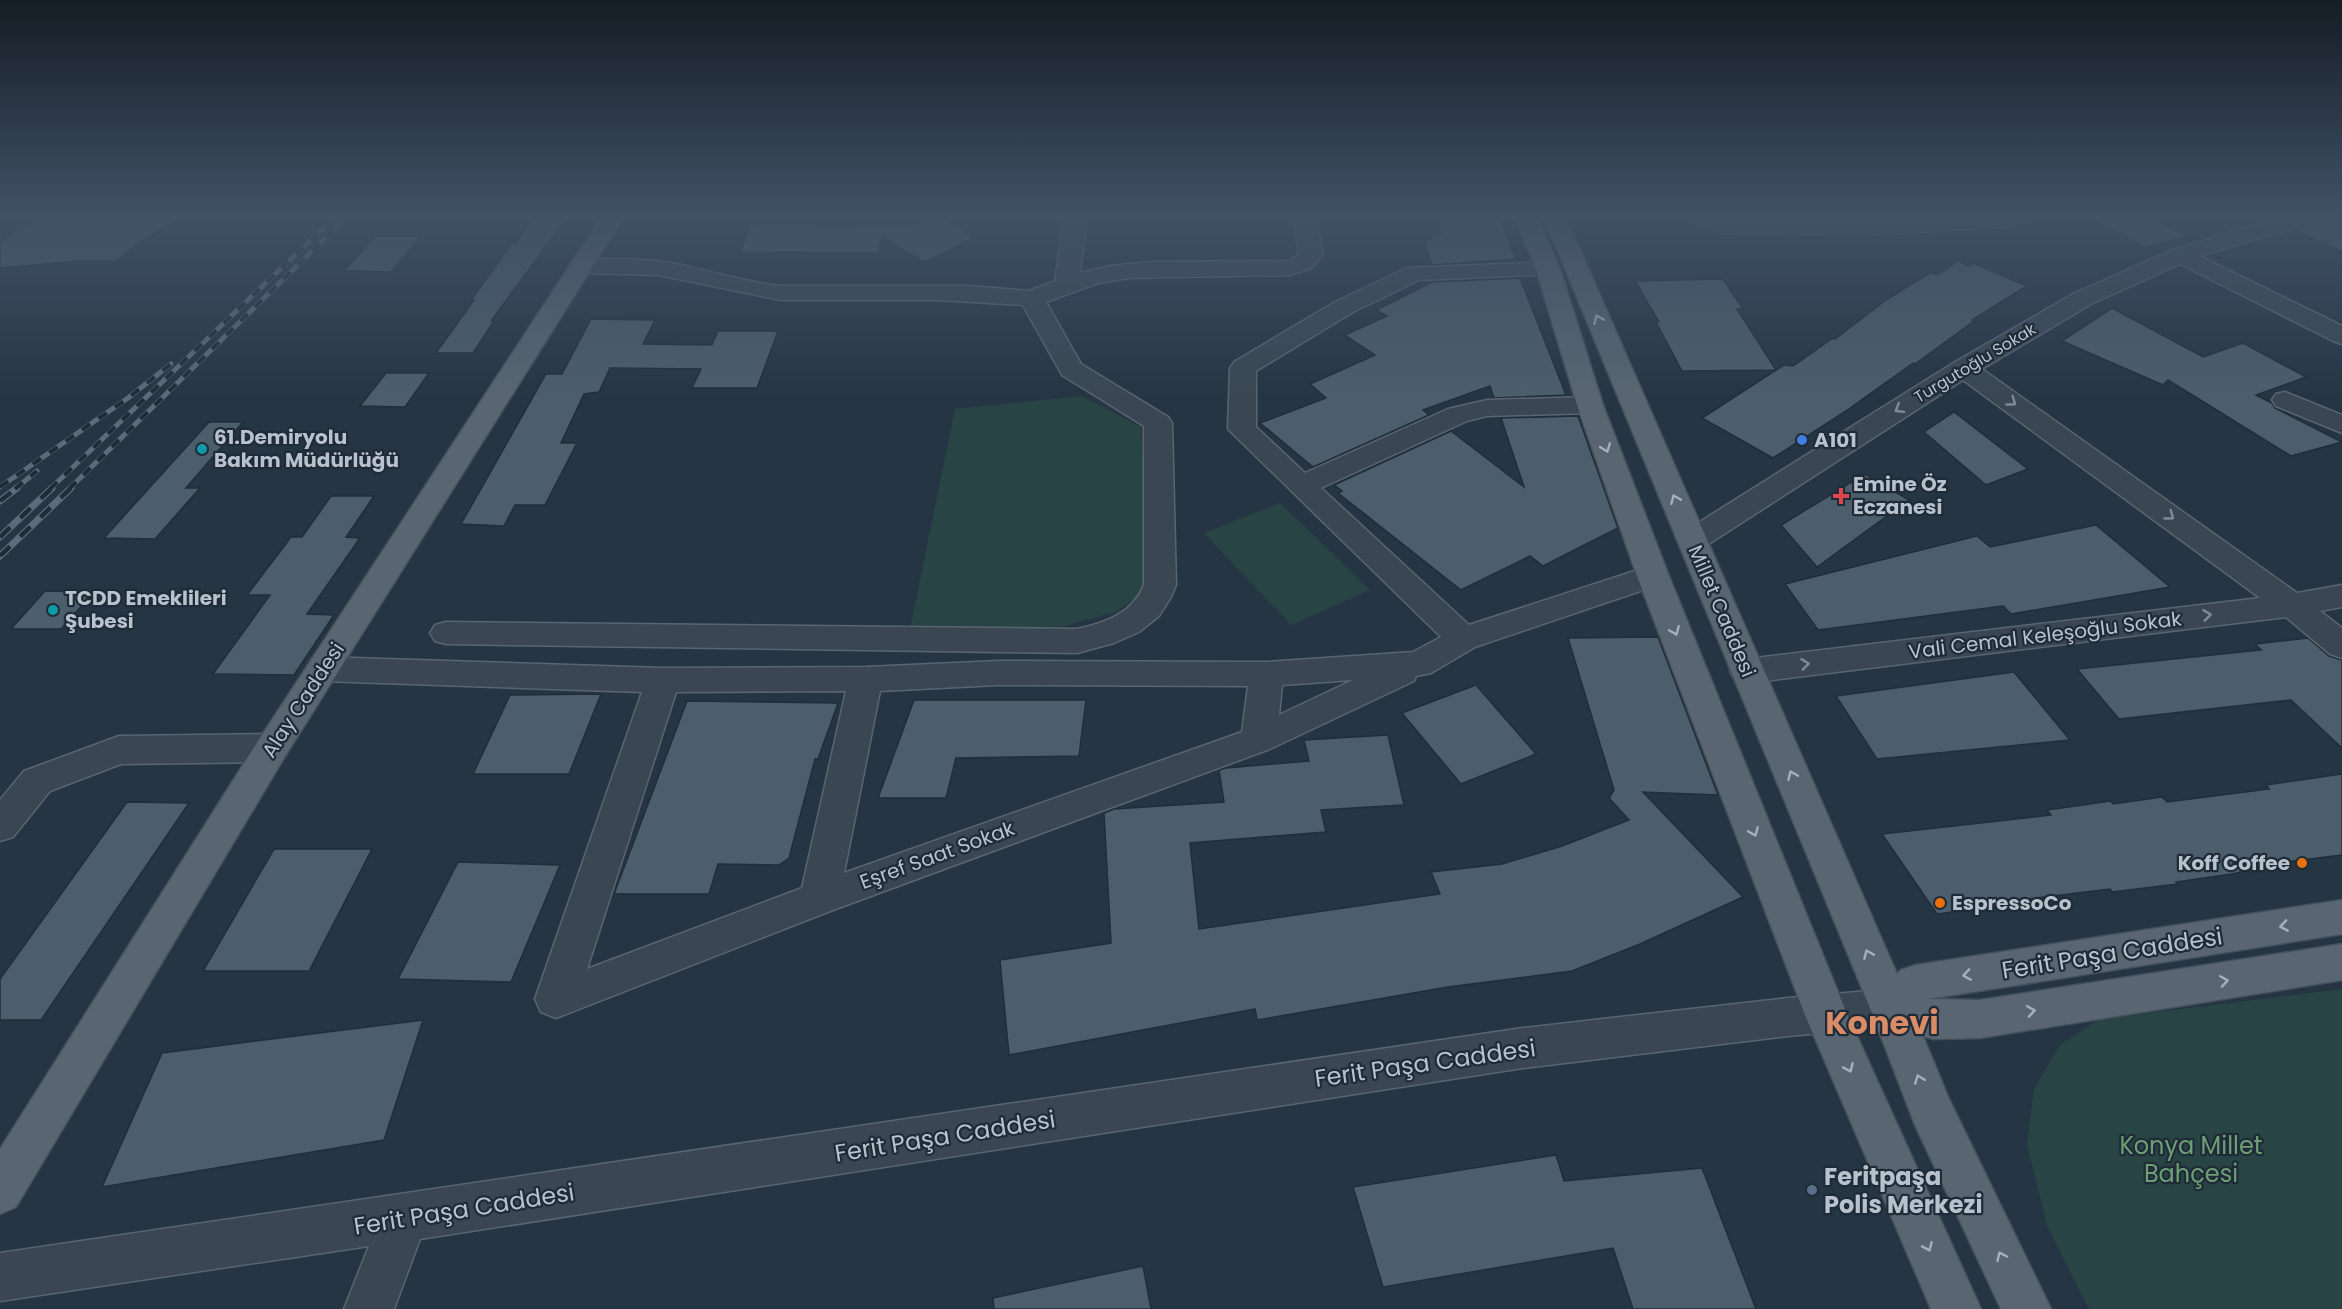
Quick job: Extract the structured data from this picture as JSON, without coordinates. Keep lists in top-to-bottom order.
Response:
{
  "streets": {
    "main road": ["Millet Caddesi", "Alay Caddesi", "Ferit Paşa Caddesi"],
    "street": ["Turgutoğlu Sokak", "Vali Cemal Keleşoğlu Sokak", "Eşref Saat Sokak"]
  },
  "crossings": [
    ["Turgutoğlu Sokak", "Millet Caddesi"],
    ["Millet Caddesi", "Vali Cemal Keleşoğlu Sokak"],
    ["Millet Caddesi", "Ferit Paşa Caddesi"]
  ],
  "one_way": ["Turgutoğlu Sokak", "Vali Cemal Keleşoğlu Sokak"],
  "districts": ["Konevi"],
  "parks": ["Konya Millet Bahçesi"],
  "places": {
    "other": [
      "A101",
      "61.Demiryolu Bakım Müdürlüğü",
      "TCDD Emeklileri Şubesi",
      "Koff Coffee",
      "EspressoCo",
      "Feritpaşa Polis Merkezi"
    ],
    "health": ["Emine Öz Eczanesi"]
  }
}
